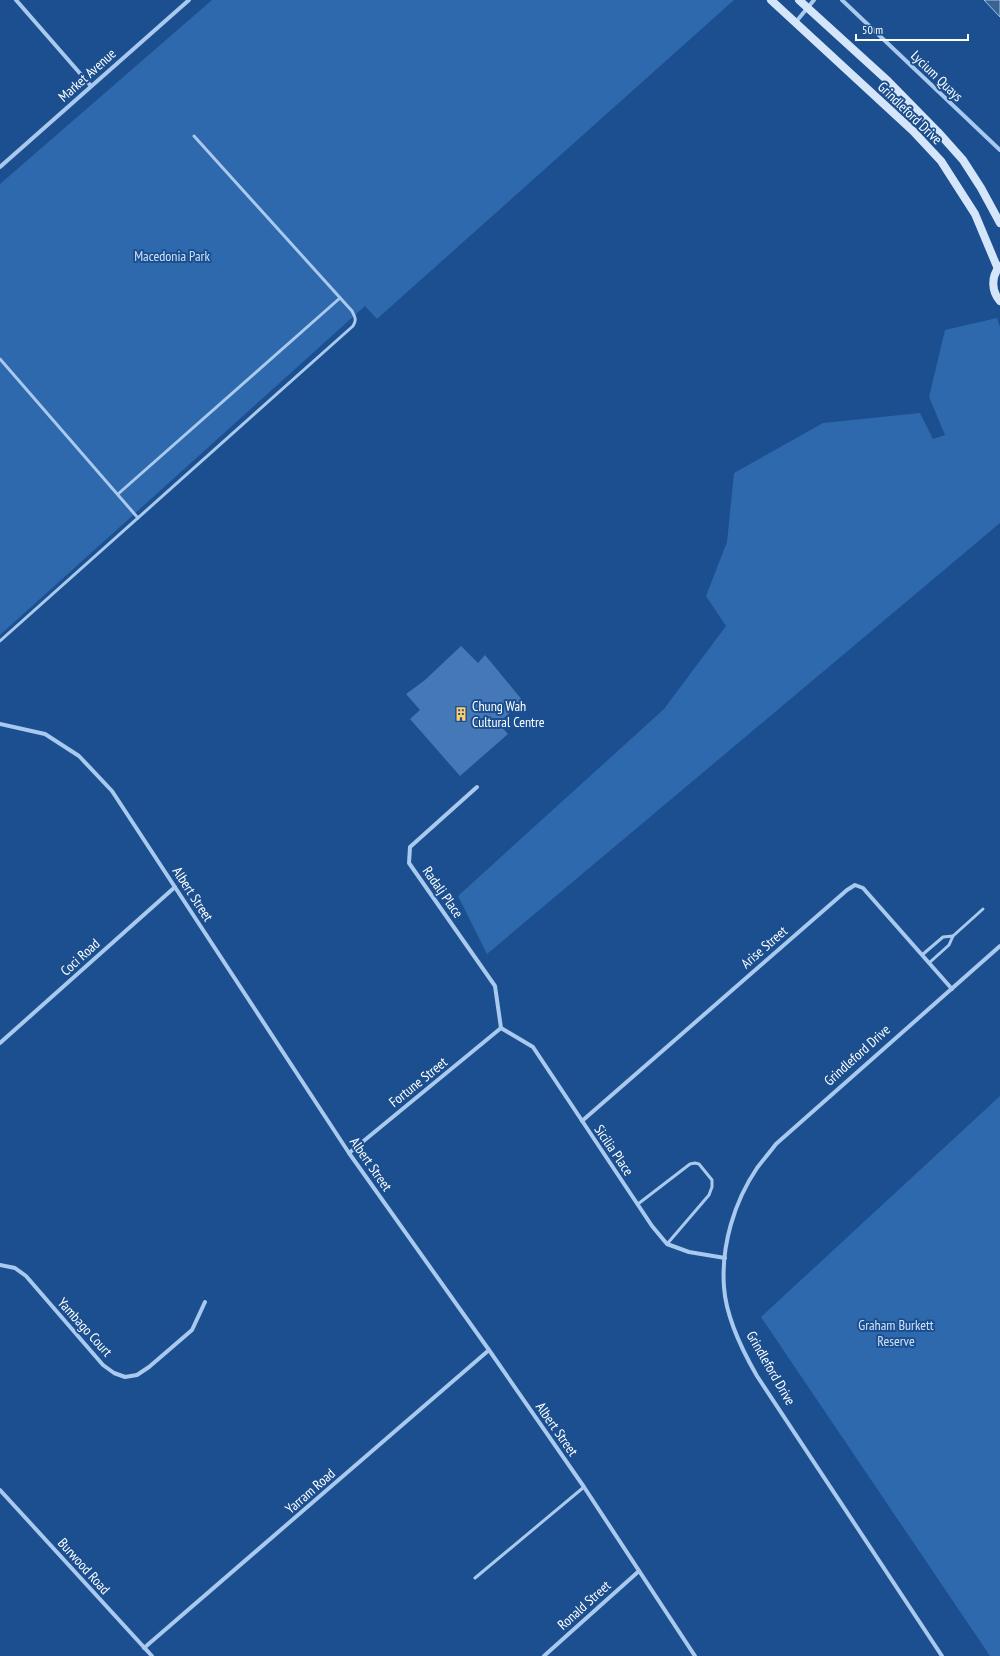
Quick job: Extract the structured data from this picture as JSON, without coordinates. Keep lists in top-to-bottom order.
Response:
{
  "streets": {
    "street": [
      "Market Avenue",
      "Lycium Quays",
      "Grindleford Drive",
      "Radalj Place",
      "Albert Street",
      "Arise Street",
      "Coci Road",
      "Fortune Street",
      "Sicilia Place",
      "Yambago Court",
      "Yarram Road",
      "Burwood Road",
      "Ronald Street"
    ]
  },
  "crossings": [
    ["Grindleford Drive", "Arise Street"],
    ["Radalj Place", "Fortune Street"],
    ["Radalj Place", "Sicilia Place"],
    ["Albert Street", "Coci Road"],
    ["Albert Street", "Fortune Street"],
    ["Albert Street", "Yarram Road"],
    ["Albert Street", "Ronald Street"],
    ["Arise Street", "Sicilia Place"],
    ["Fortune Street", "Sicilia Place"],
    ["Yarram Road", "Burwood Road"]
  ],
  "parks": ["Macedonia Park", "Graham Burkett Reserve"],
  "places": {
    "building": ["Chung Wah Cultural Centre"]
  },
  "scale_bar": "50 m"
}
